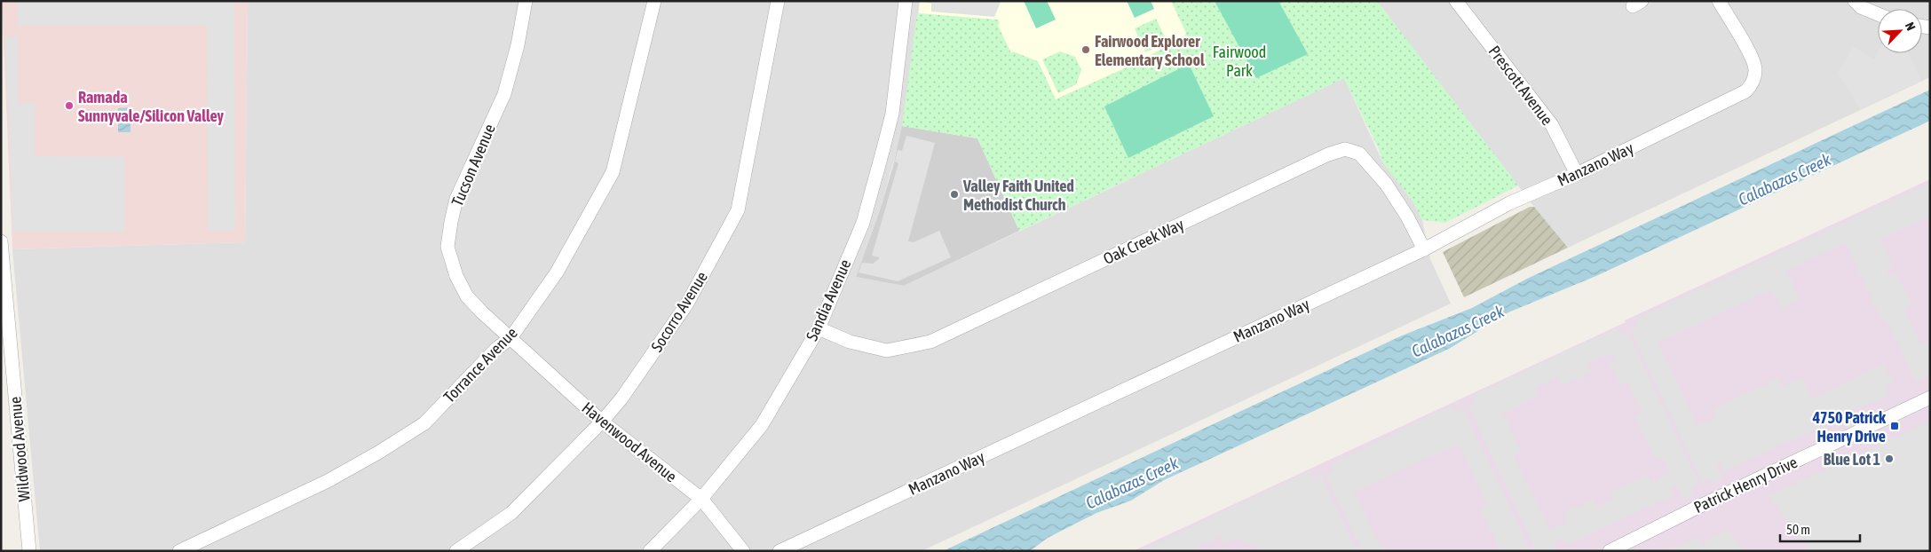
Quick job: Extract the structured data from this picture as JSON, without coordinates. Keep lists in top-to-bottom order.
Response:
{
  "streets": {
    "street": [
      "Prescott Avenue",
      "Manzano Way",
      "Tucson Avenue",
      "Oak Creek Way",
      "Sandia Avenue",
      "Socorro Avenue",
      "Torrance Avenue",
      "Havenwood Avenue",
      "Wildwood Avenue",
      "Patrick Henry Drive"
    ]
  },
  "crossings": [
    ["Prescott Avenue", "Manzano Way"],
    ["Manzano Way", "Oak Creek Way"],
    ["Tucson Avenue", "Torrance Avenue"],
    ["Tucson Avenue", "Havenwood Avenue"],
    ["Oak Creek Way", "Sandia Avenue"],
    ["Sandia Avenue", "Havenwood Avenue"],
    ["Socorro Avenue", "Havenwood Avenue"],
    ["Torrance Avenue", "Havenwood Avenue"]
  ],
  "water": ["Calabazas Creek"],
  "parks": ["Fairwood Park"],
  "places": {
    "other": [
      "Fairwood Explorer Elementary School",
      "Ramada Sunnyvale/Silicon Valley",
      "Valley Faith United Methodist Church",
      "Blue Lot 1"
    ],
    "transit": ["4750 Patrick Henry Drive"]
  },
  "scale_bar": "50 m",
  "north": "top right"
}
